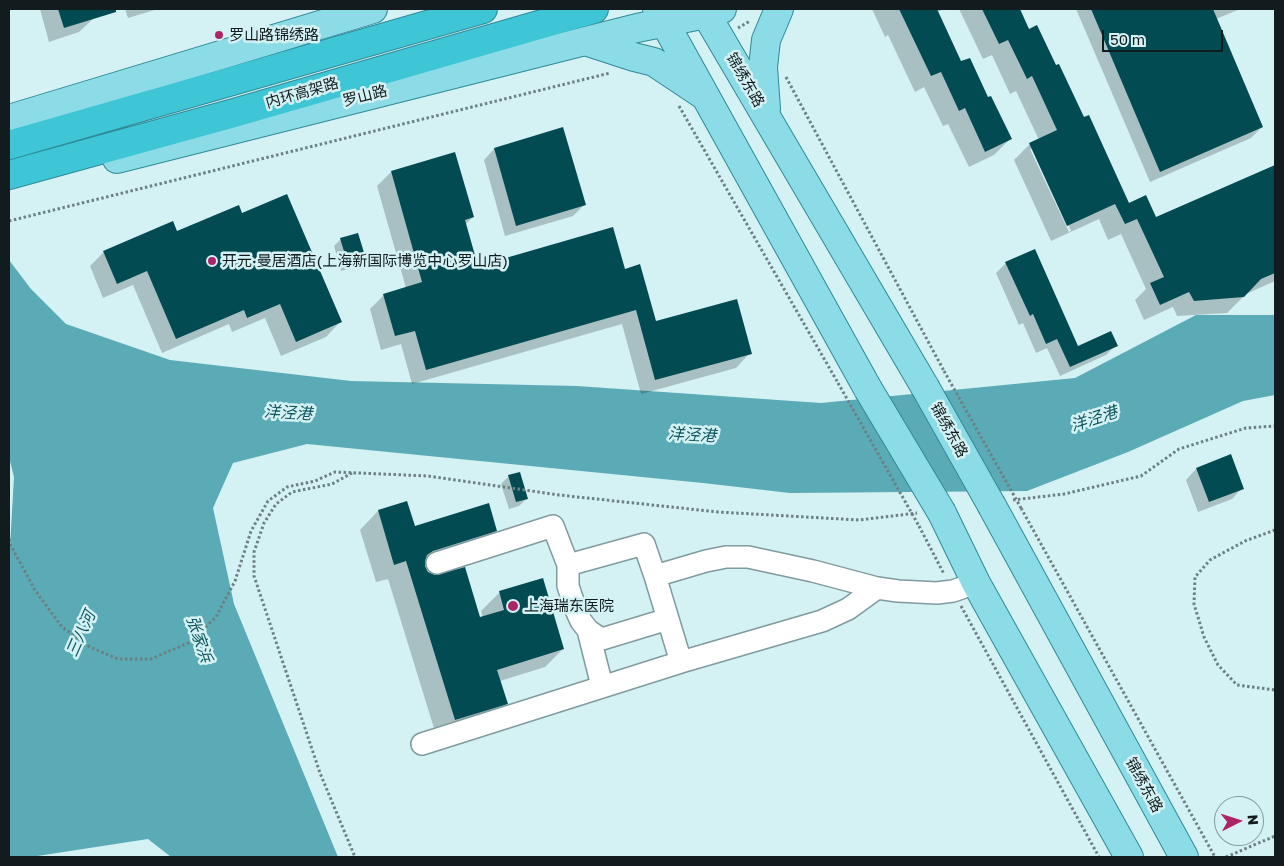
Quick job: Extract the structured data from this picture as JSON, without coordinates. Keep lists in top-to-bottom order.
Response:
{
  "streets": {
    "highway": ["内环高架路"],
    "main road": ["锦绣东路", "罗山路"]
  },
  "crossings": [
    ["锦绣东路", "罗山路"],
    ["内环高架路", "罗山路"]
  ],
  "water": ["洋泾港", "三八河", "张家浜"],
  "places": ["罗山路锦绣路", "开元·曼居酒店(上海新国际博览中心罗山店)", "上海瑞东医院"],
  "scale_bar": "50 m",
  "north": "right"
}
